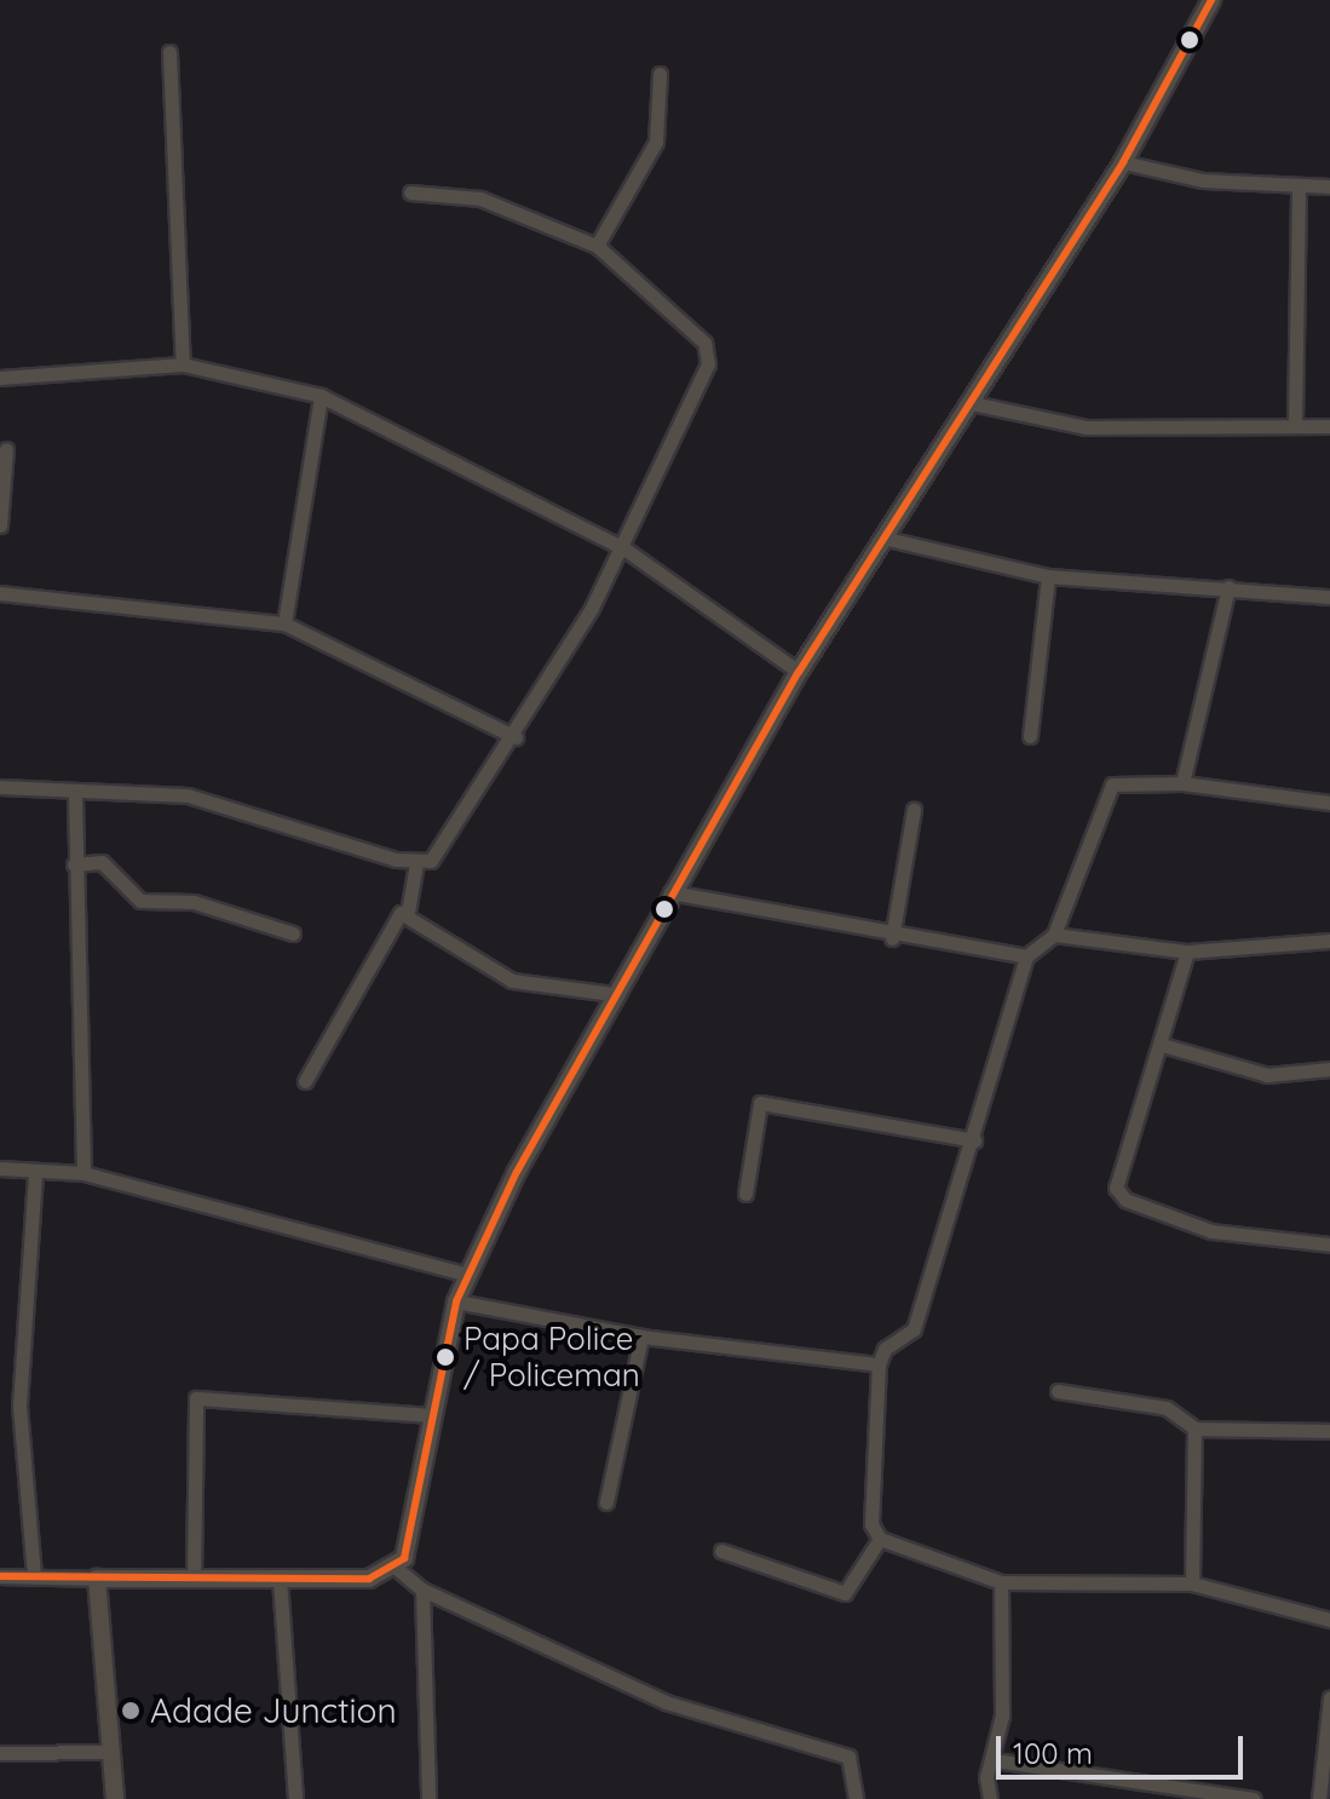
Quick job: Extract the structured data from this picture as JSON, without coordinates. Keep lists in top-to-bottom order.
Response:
{
  "places": ["Papa Police / Policeman", "Adade Junction"],
  "scale_bar": "100 m"
}
